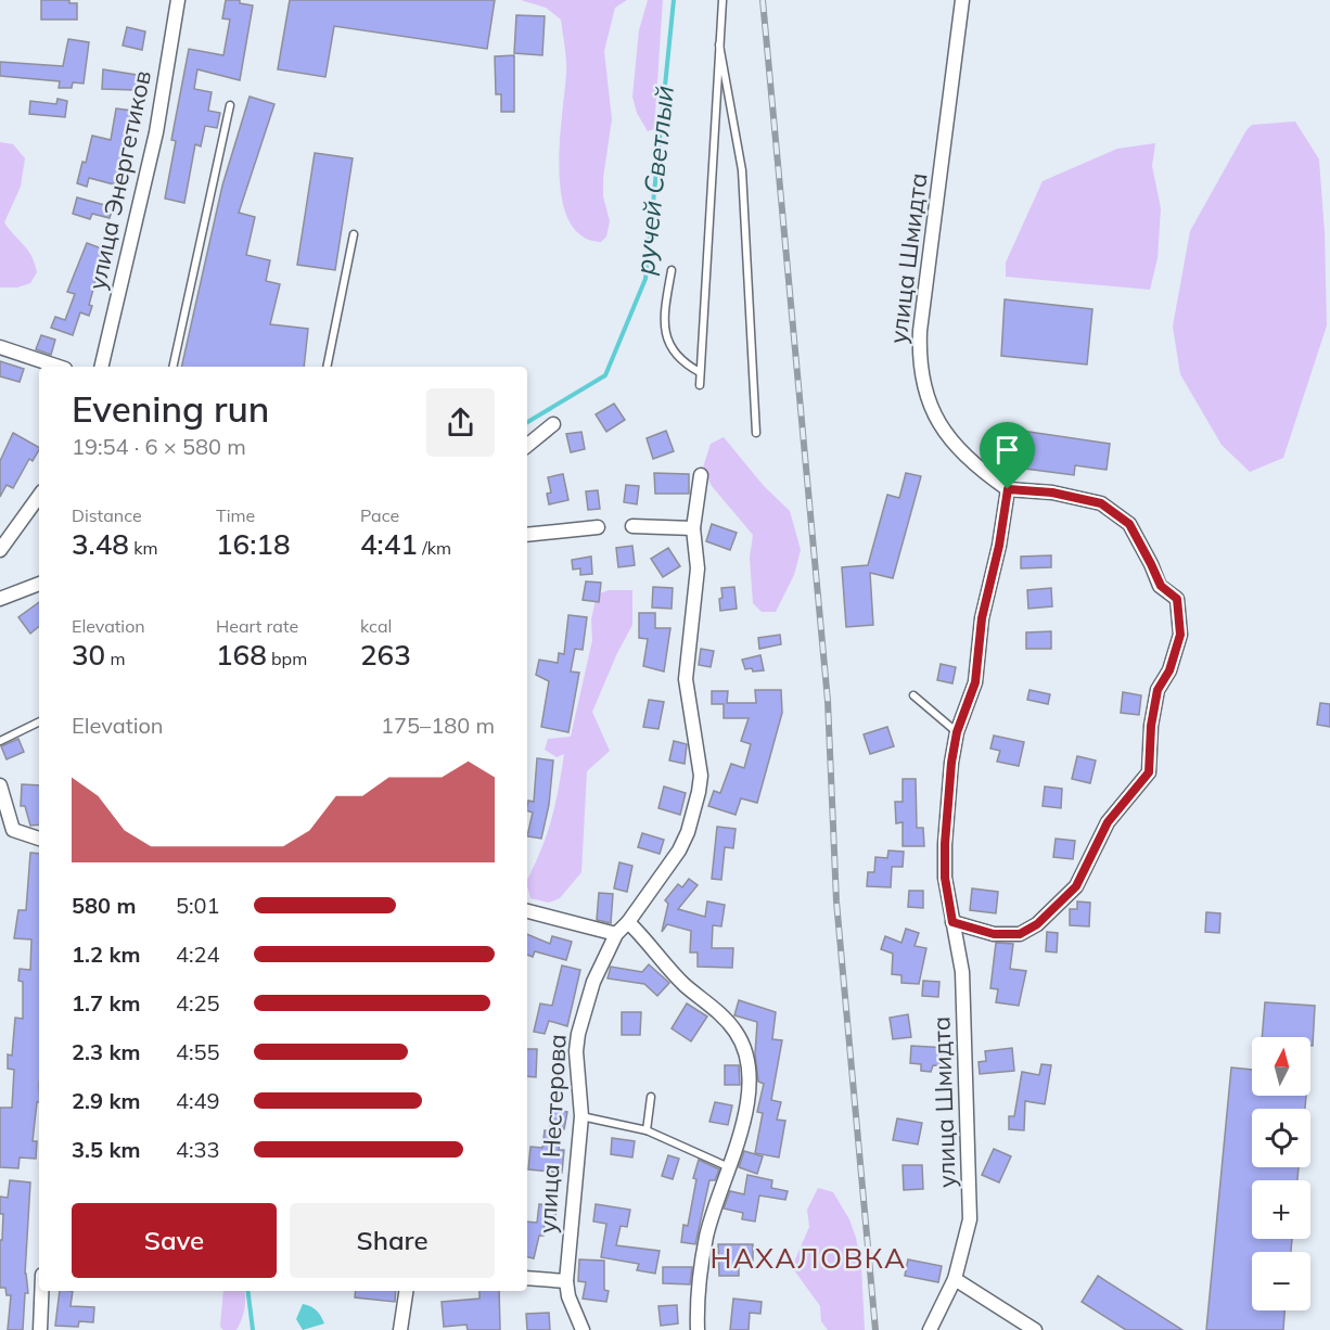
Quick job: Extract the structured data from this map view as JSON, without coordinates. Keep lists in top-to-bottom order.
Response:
{
  "streets": {
    "street": ["улица Энергетиков", "улица Шмидта", "улица Нестерова"]
  },
  "districts": ["НАХАЛОВКА"],
  "water": ["ручей Светлый"],
  "north": "top",
  "page": {
    "heading": ["Evening run", "19:54 · 6 × 580 m"],
    "stats": [
      ["Distance", "3.48 km"],
      ["Time", "16:18"],
      ["Pace", "4:41 /km"],
      ["Elevation", "30 m"],
      ["Heart rate", "168 bpm"],
      ["kcal", "263"]
    ],
    "chart": ["Elevation", "175–180 m"],
    "list": [
      {
        "name": "580 m",
        "note": "5:01"
      },
      {
        "name": "1.2 km",
        "note": "4:24"
      },
      {
        "name": "1.7 km",
        "note": "4:25"
      },
      {
        "name": "2.3 km",
        "note": "4:55"
      },
      {
        "name": "2.9 km",
        "note": "4:49"
      },
      {
        "name": "3.5 km",
        "note": "4:33"
      }
    ],
    "map_buttons": ["+", "−"],
    "buttons": ["Save", "Share"]
  }
}
